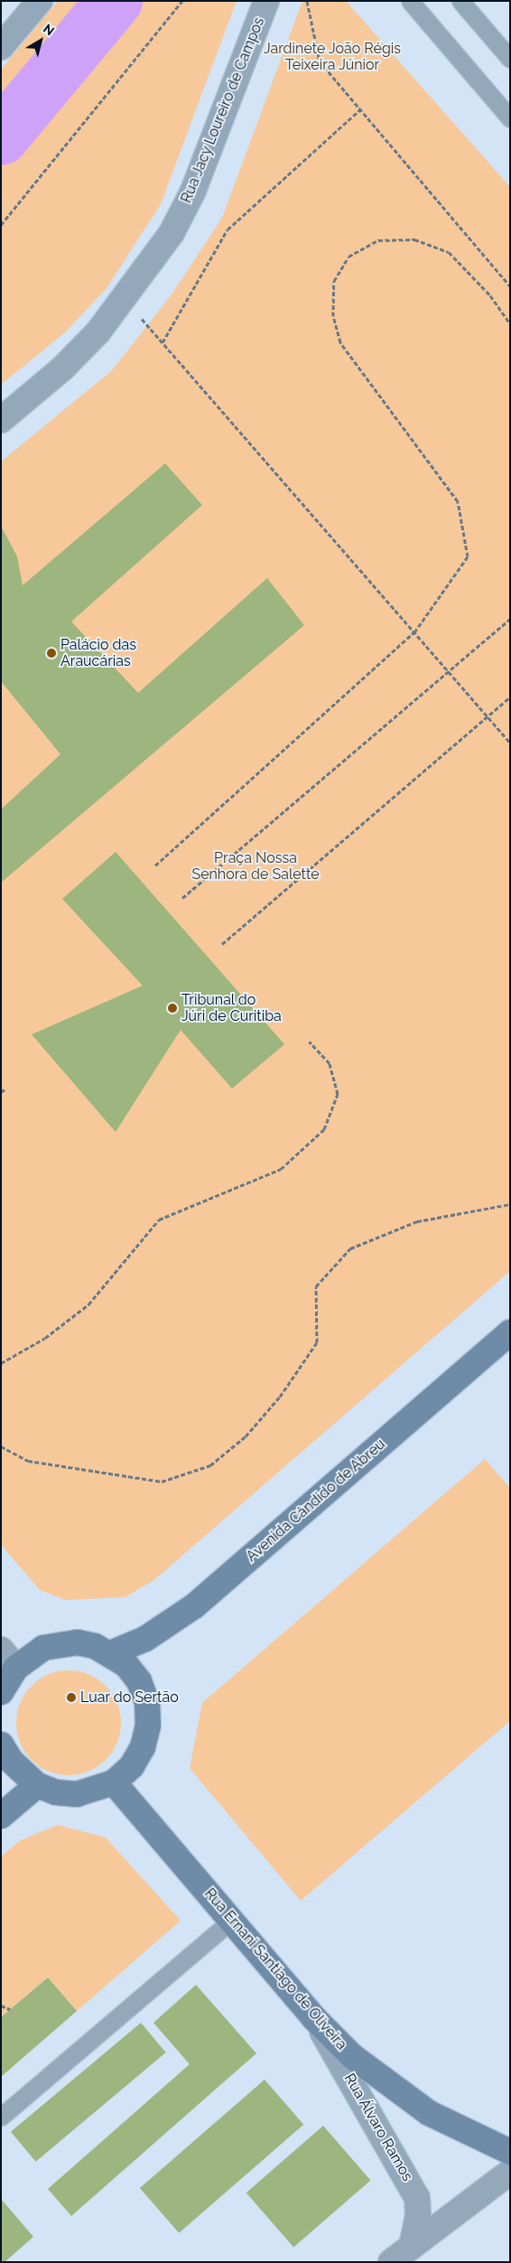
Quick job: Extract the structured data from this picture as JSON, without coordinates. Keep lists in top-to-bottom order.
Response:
{
  "streets": {
    "main road": ["Avenida Cândido de Abreu", "Rua Ernani Santiago de Oliveira"],
    "street": ["Rua Jacy Loureiro de Campos", "Rua Álvaro Ramos"]
  },
  "crossings": [
    ["Rua Ernani Santiago de Oliveira", "Rua Álvaro Ramos"]
  ],
  "parks": ["Jardinete João Régis Teixeira Júnior", "Praça Nossa Senhora de Salette"],
  "places": ["Palácio das Araucárias", "Tribunal do Júri de Curitiba", "Luar do Sertão"],
  "north": "top right"
}
